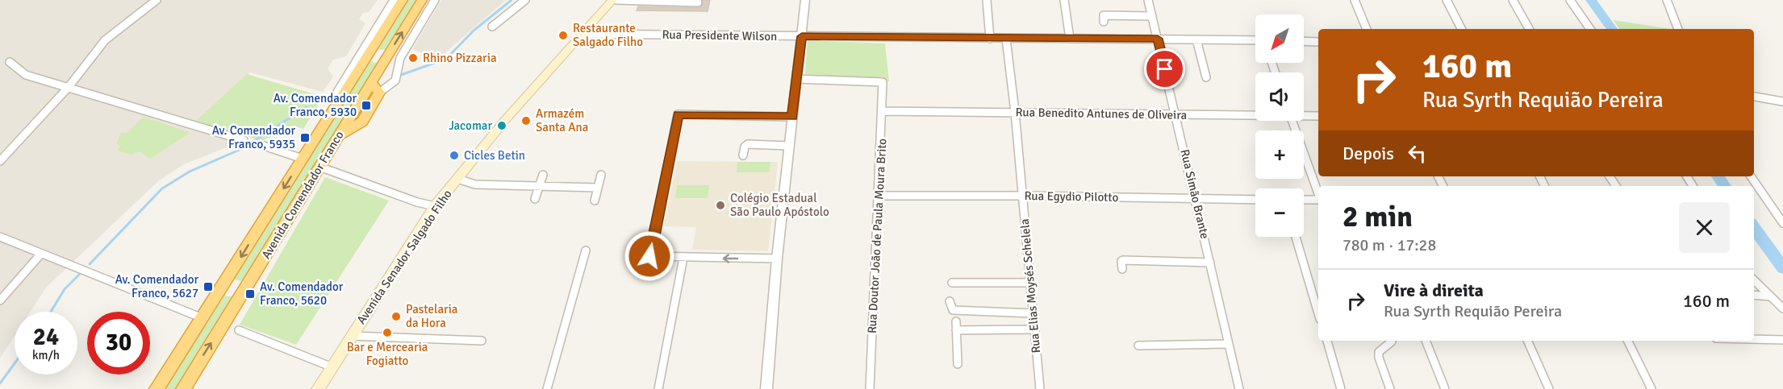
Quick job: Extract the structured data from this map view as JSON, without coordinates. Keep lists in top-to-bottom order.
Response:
{
  "streets": {
    "highway": ["Avenida Comendador Franco"],
    "main road": ["Avenida Senador Salgado Filho"],
    "street": [
      "Rua Presidente Wilson",
      "Rua Benedito Antunes de Oliveira",
      "Rua Simão Brante",
      "Rua Egydio Pilotto",
      "Rua Doutor João de Paula Moura Brito",
      "Rua Elias Moysés Schelela"
    ]
  },
  "crossings": [
    ["Rua Presidente Wilson", "Rua Simão Brante"],
    ["Rua Presidente Wilson", "Avenida Senador Salgado Filho"],
    ["Rua Presidente Wilson", "Rua Elias Moysés Schelela"],
    ["Rua Benedito Antunes de Oliveira", "Rua Simão Brante"],
    ["Rua Benedito Antunes de Oliveira", "Rua Doutor João de Paula Moura Brito"],
    ["Rua Benedito Antunes de Oliveira", "Rua Elias Moysés Schelela"],
    ["Rua Simão Brante", "Rua Egydio Pilotto"],
    ["Rua Egydio Pilotto", "Rua Doutor João de Paula Moura Brito"],
    ["Rua Egydio Pilotto", "Rua Elias Moysés Schelela"]
  ],
  "places": {
    "other": [
      "Restaurante Salgado Filho",
      "Rhino Pizzaria",
      "Armazém Santa Ana",
      "Jacomar",
      "Cicles Betin",
      "Colégio Estadual São Paulo Apóstolo",
      "Pastelaria da Hora",
      "Bar e Mercearia Fogiatto"
    ],
    "transit": [
      "Av. Comendador Franco, 5930",
      "Av. Comendador Franco, 5935",
      "Av. Comendador Franco, 5627",
      "Av. Comendador Franco, 5620"
    ]
  },
  "north": "bottom left",
  "page": {
    "map_buttons": ["+", "−"],
    "turn": ["160 m", "Rua Syrth Requião Pereira"],
    "then": "Depois",
    "heading": ["2 min", "780 m · 17:28"],
    "list": [
      {
        "name": "Vire à direita",
        "note": "Rua Syrth Requião Pereira",
        "value": "160 m"
      }
    ],
    "speed": "24 km/h",
    "limit": "30"
  }
}
